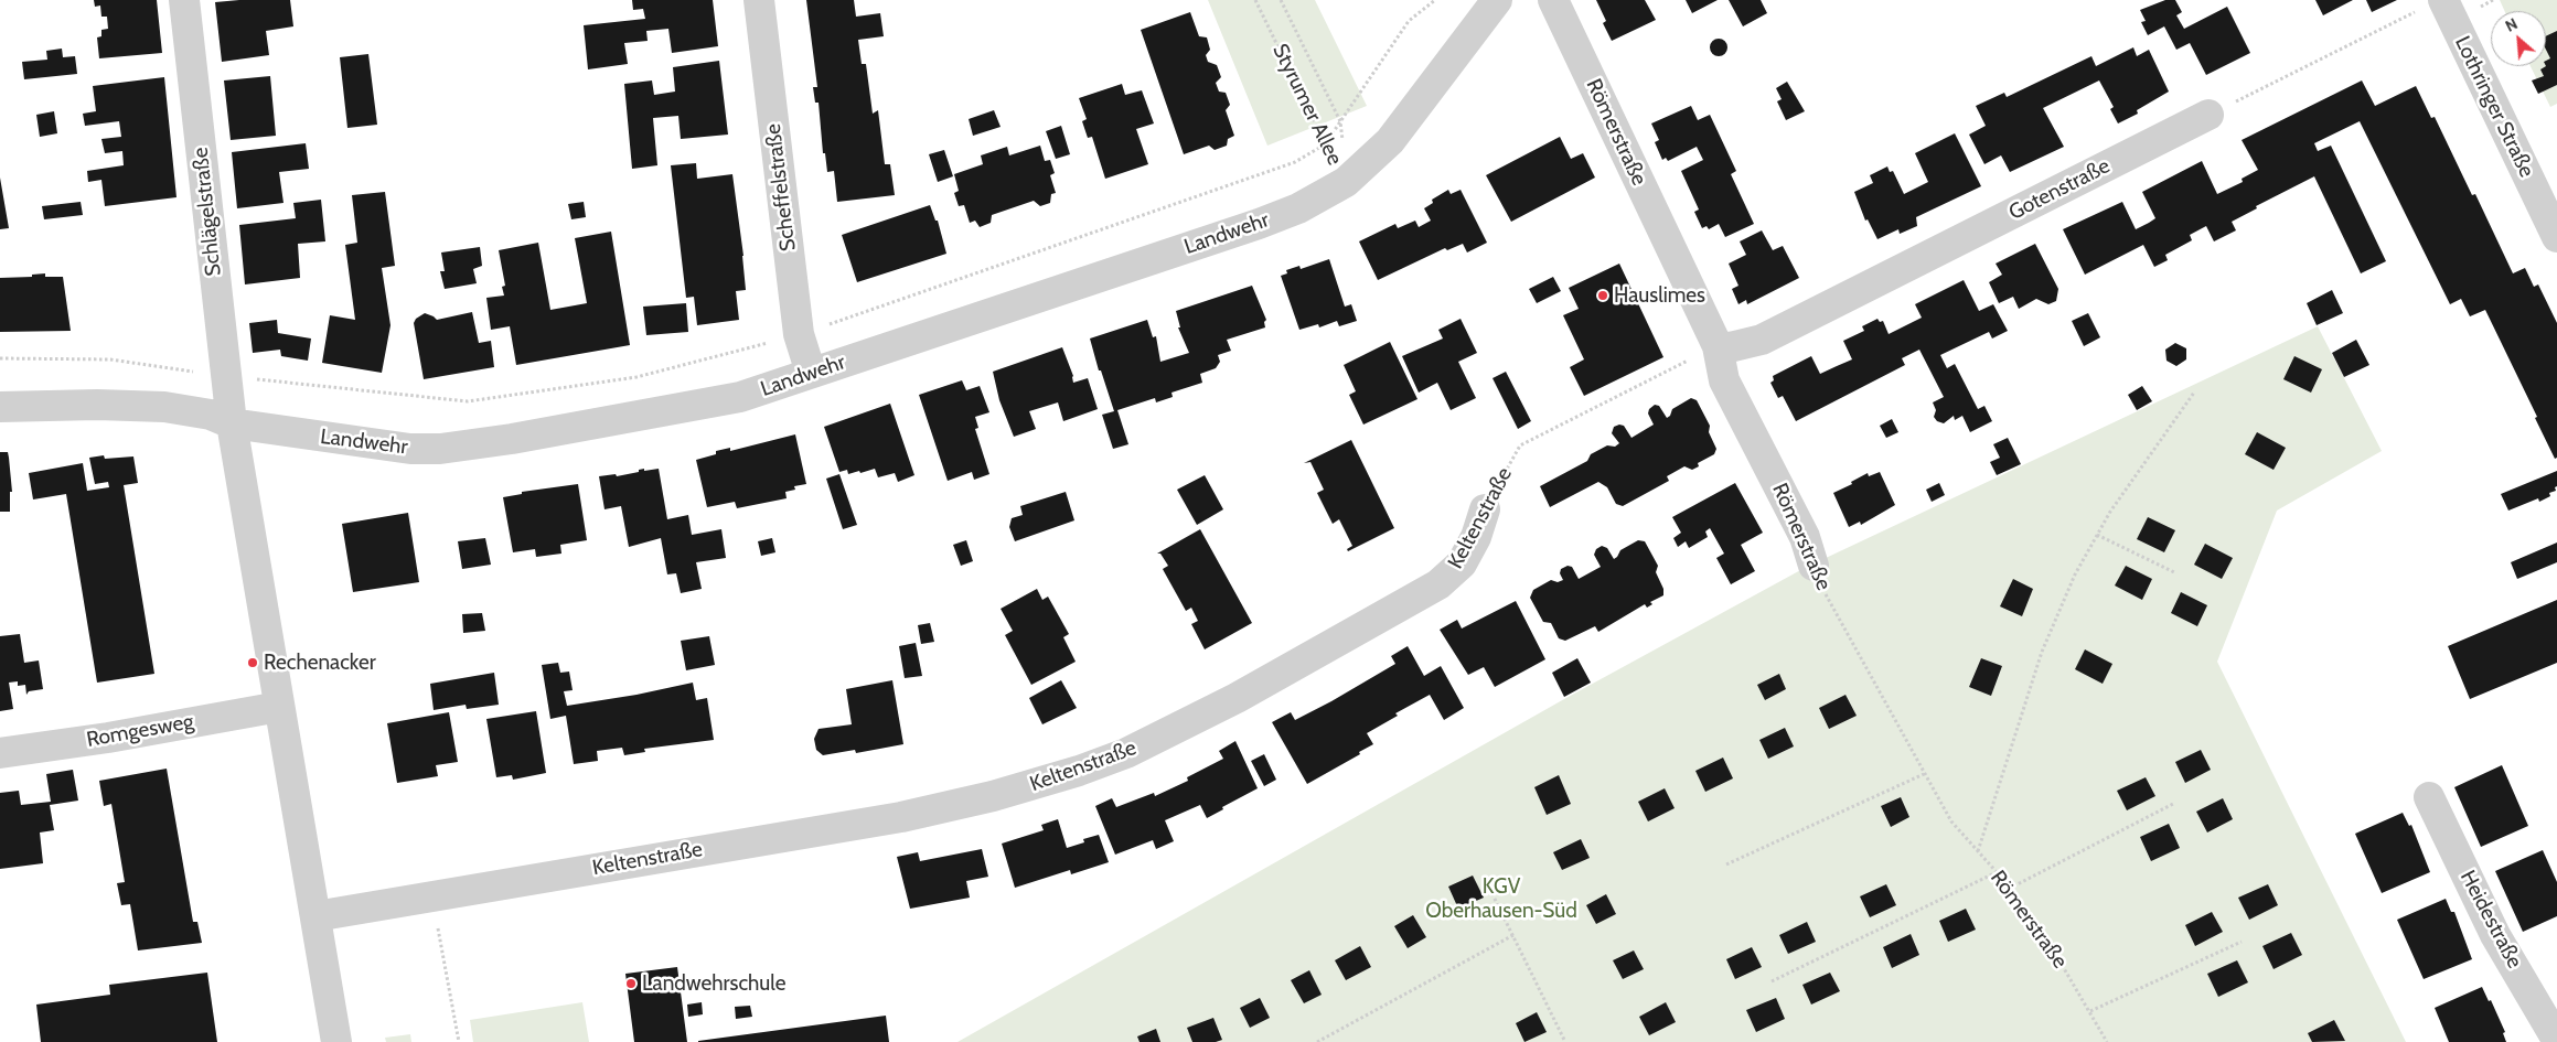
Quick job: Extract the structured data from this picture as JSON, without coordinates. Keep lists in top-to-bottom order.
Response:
{
  "streets": {
    "street": [
      "Lothringer Straße",
      "Römerstraße",
      "Scheffelstraße",
      "Gotenstraße",
      "Schlägelstraße",
      "Landwehr",
      "Keltenstraße",
      "Romgesweg",
      "Heidestraße"
    ],
    "path": ["Styrumer Allee"]
  },
  "crossings": [
    ["Styrumer Allee", "Landwehr"],
    ["Römerstraße", "Gotenstraße"],
    ["Römerstraße", "Keltenstraße"],
    ["Scheffelstraße", "Landwehr"],
    ["Gotenstraße", "Keltenstraße"],
    ["Schlägelstraße", "Landwehr"]
  ],
  "parks": ["KGV Oberhausen-Süd"],
  "places": ["Hauslimes", "Rechenacker", "Landwehrschule"],
  "north": "top left"
}
